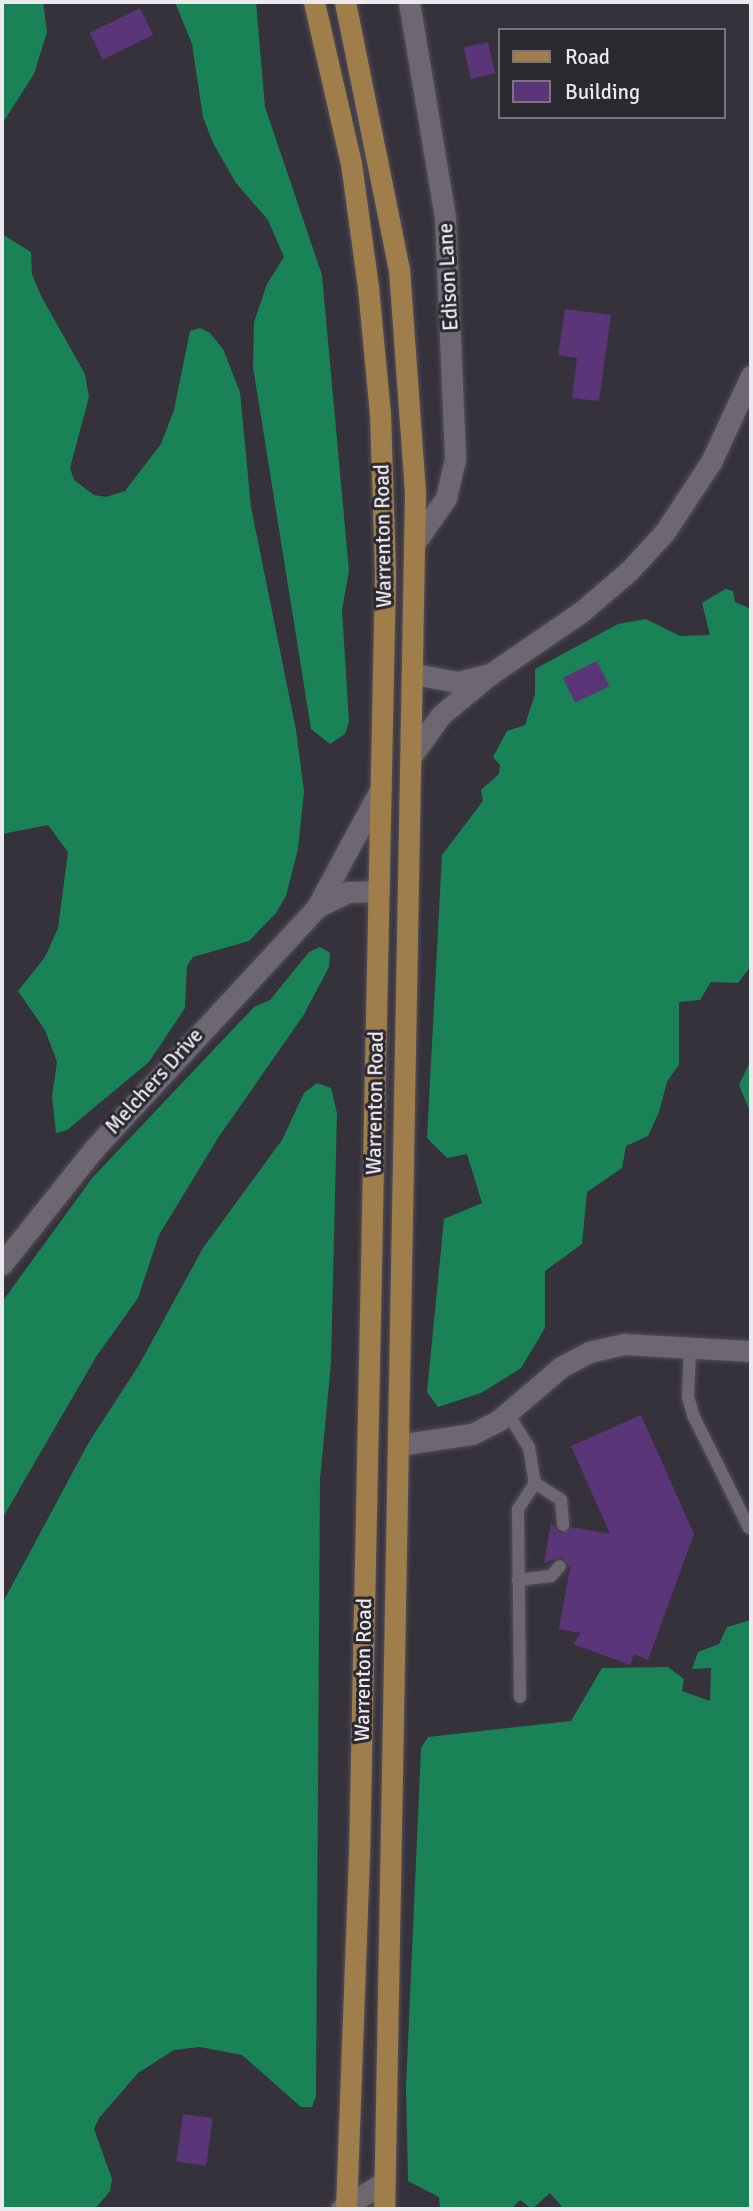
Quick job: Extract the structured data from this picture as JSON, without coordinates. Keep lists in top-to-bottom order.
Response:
{
  "streets": {
    "main road": ["Warrenton Road"],
    "street": ["Edison Lane", "Melchers Drive"]
  },
  "crossings": [
    ["Edison Lane", "Warrenton Road"],
    ["Warrenton Road", "Melchers Drive"]
  ],
  "legend": ["Road", "Building"]
}
